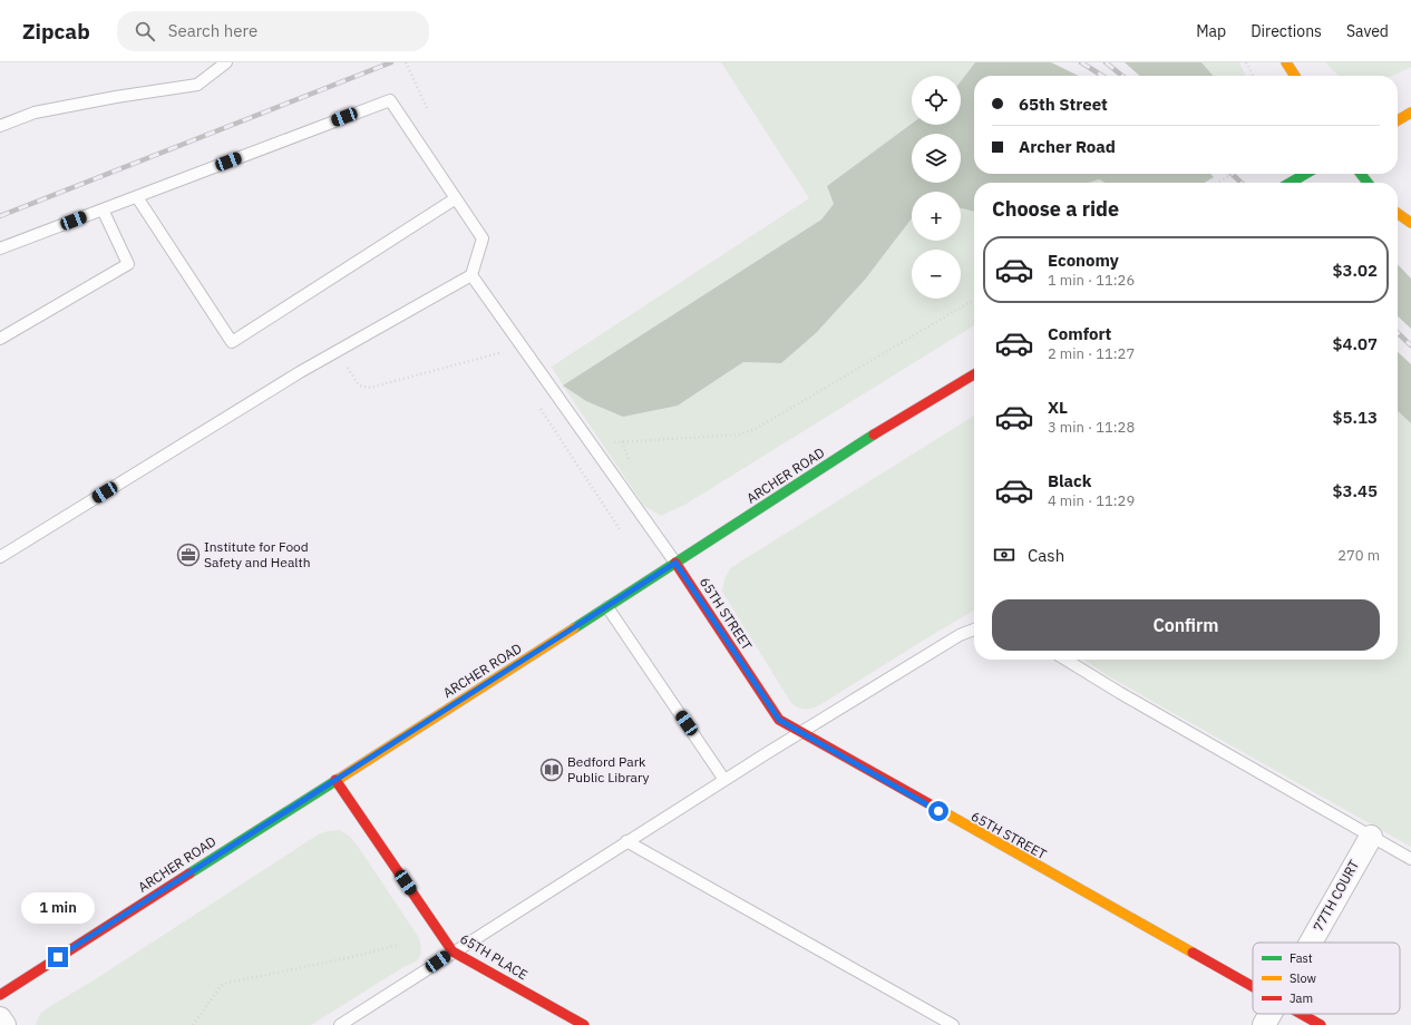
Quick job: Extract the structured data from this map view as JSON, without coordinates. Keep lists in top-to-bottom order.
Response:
{
  "streets": {
    "main road": ["ARCHER ROAD", "65TH STREET", "65TH PLACE"],
    "street": ["77TH COURT"]
  },
  "crossings": [
    ["ARCHER ROAD", "65TH STREET"],
    ["ARCHER ROAD", "65TH PLACE"]
  ],
  "places": {
    "office": ["Institute for Food Safety and Health"],
    "library": ["Bedford Park Public Library"]
  },
  "legend": ["Fast", "Slow", "Jam"],
  "page": {
    "header": "Zipcab",
    "search": "Search here",
    "nav": ["Map", "Directions", "Saved"],
    "map_buttons": ["+", "−"],
    "banner": ["65th Street", "Archer Road"],
    "heading": "Choose a ride",
    "list": [
      {
        "name": "Economy",
        "note": "1 min · 11:26",
        "value": "$3.02"
      },
      {
        "name": "Comfort",
        "note": "2 min · 11:27",
        "value": "$4.07"
      },
      {
        "name": "XL",
        "note": "3 min · 11:28",
        "value": "$5.13"
      },
      {
        "name": "Black",
        "note": "4 min · 11:29",
        "value": "$3.45"
      }
    ],
    "pay": ["Cash", "270 m"],
    "buttons": "Confirm",
    "bubble": "1 min"
  }
}
